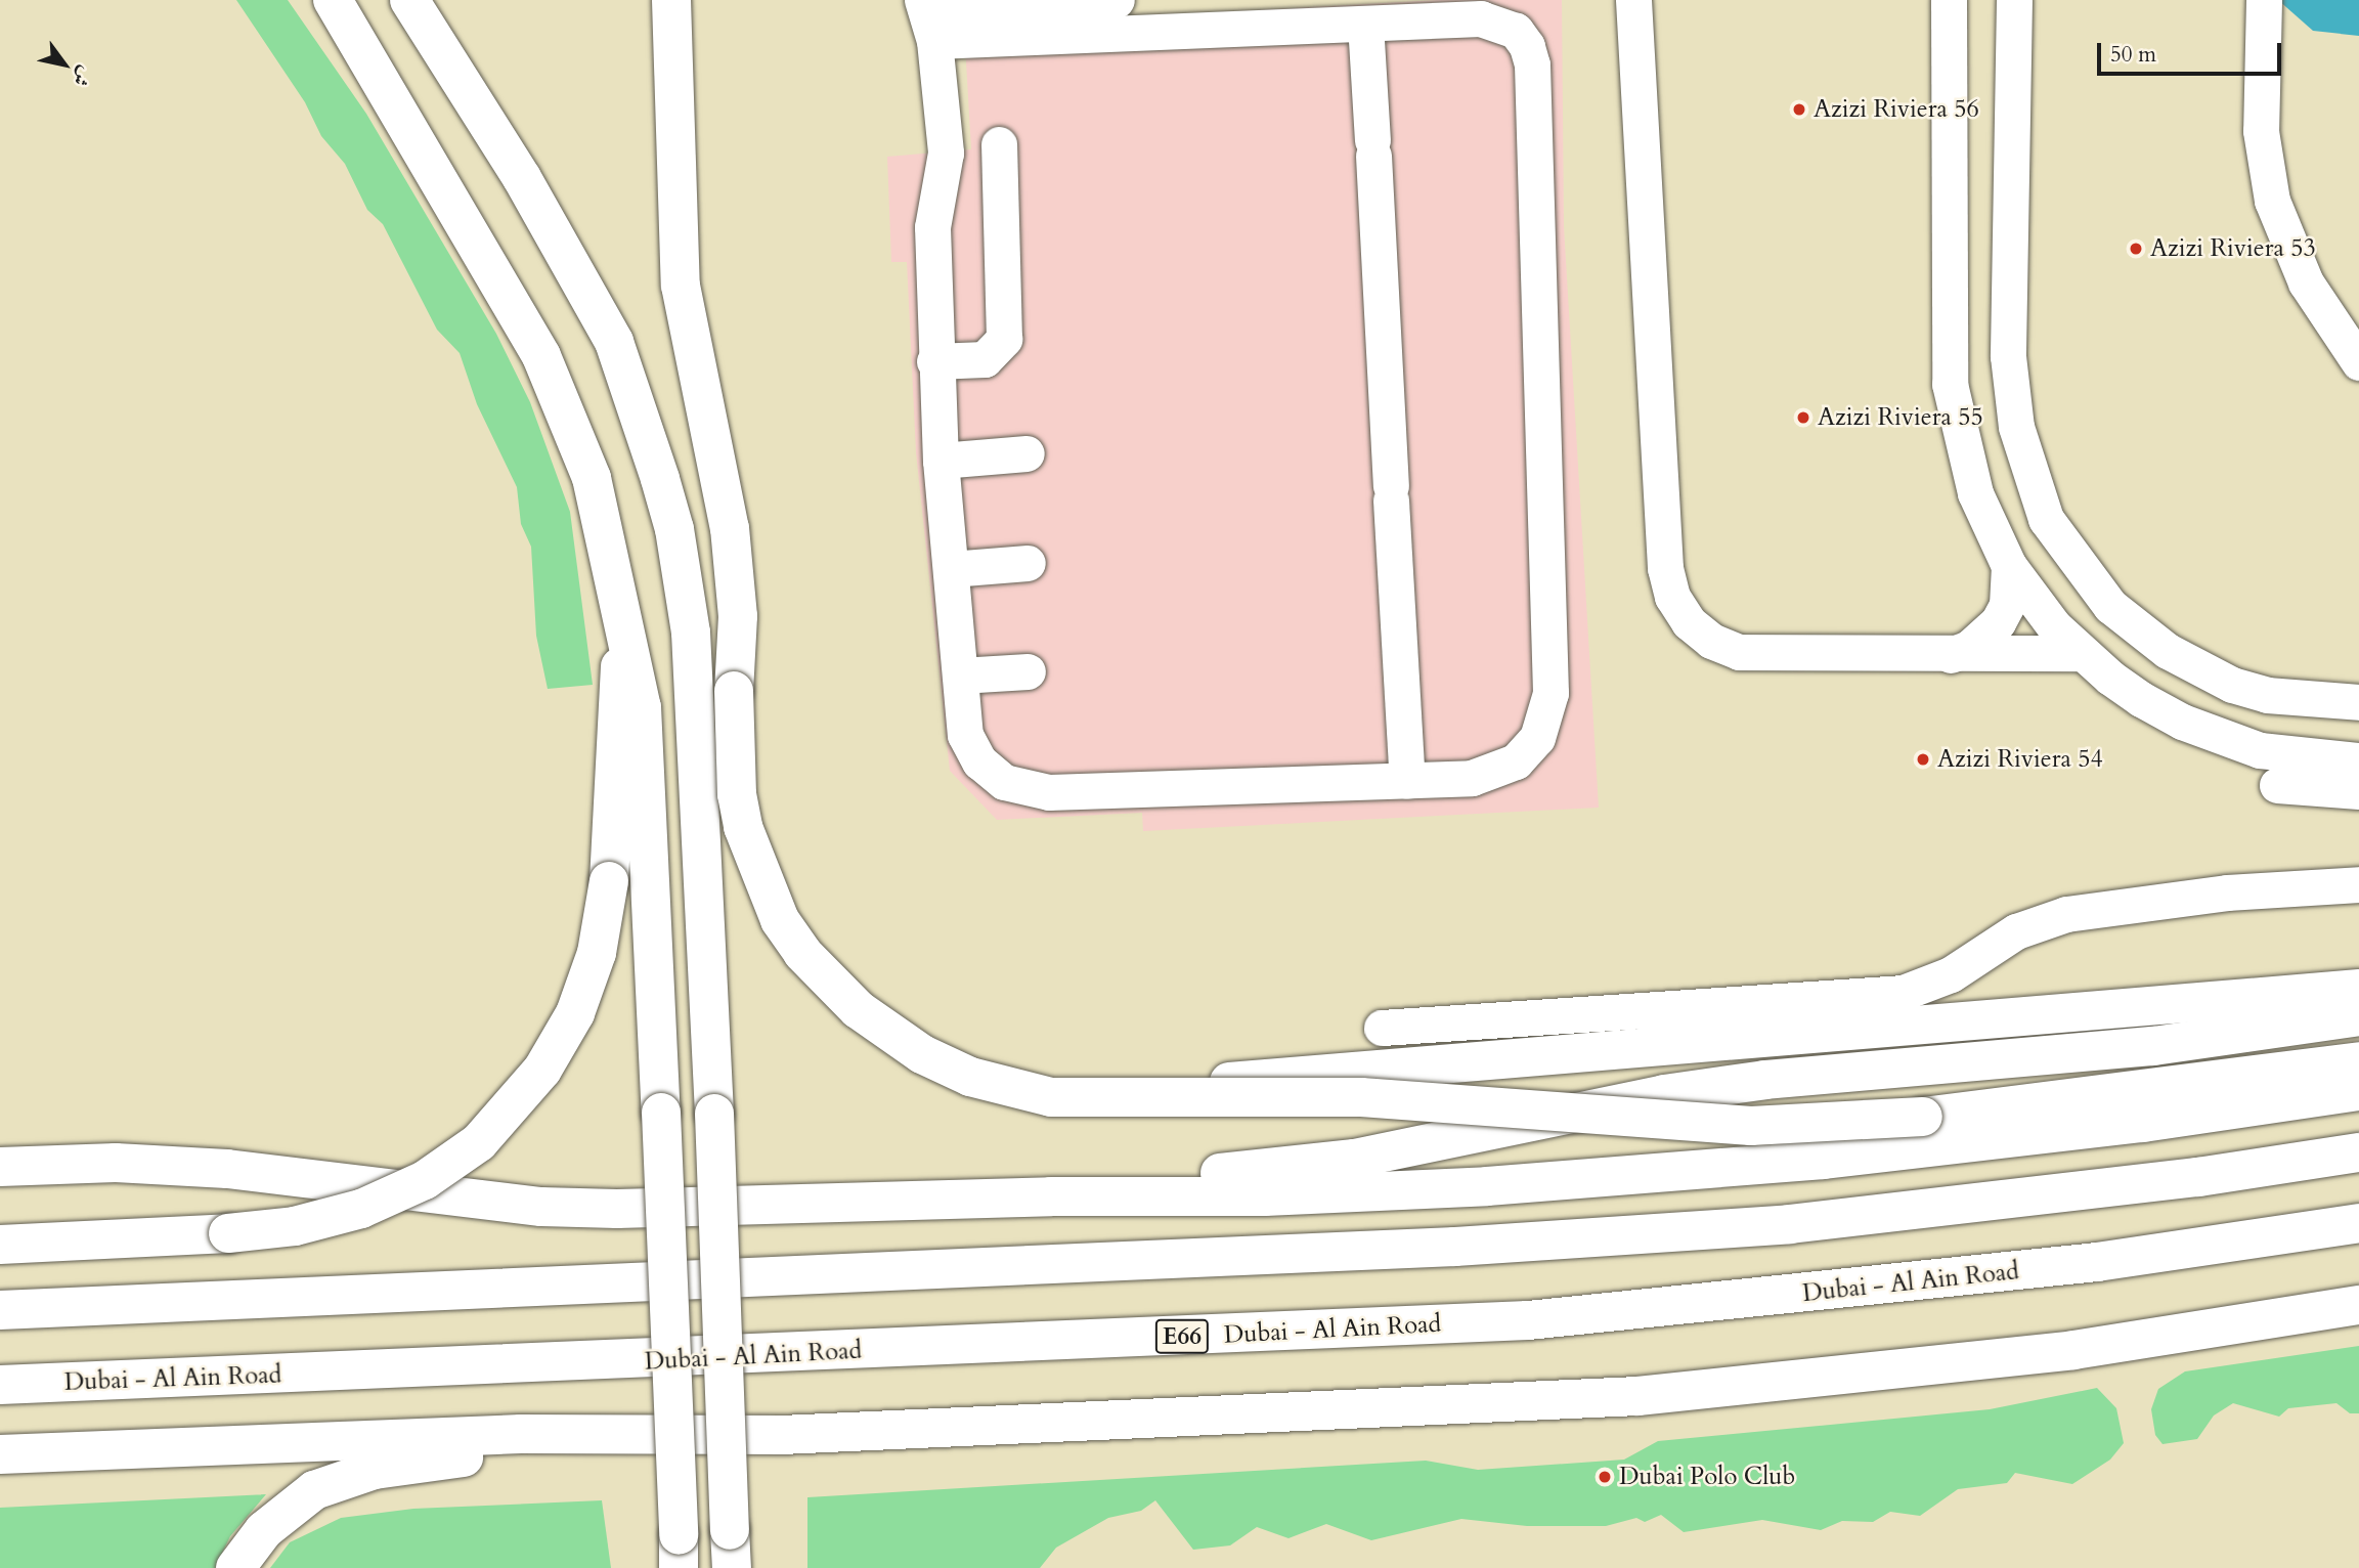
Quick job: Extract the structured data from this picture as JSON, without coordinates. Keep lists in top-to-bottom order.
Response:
{
  "streets": {
    "highway": ["Dubai - Al Ain Road", "E66"]
  },
  "places": [
    "Azizi Riviera 56",
    "Azizi Riviera 53",
    "Azizi Riviera 55",
    "Azizi Riviera 54",
    "Dubai Polo Club"
  ],
  "scale_bar": "50 m",
  "north": "bottom right"
}
